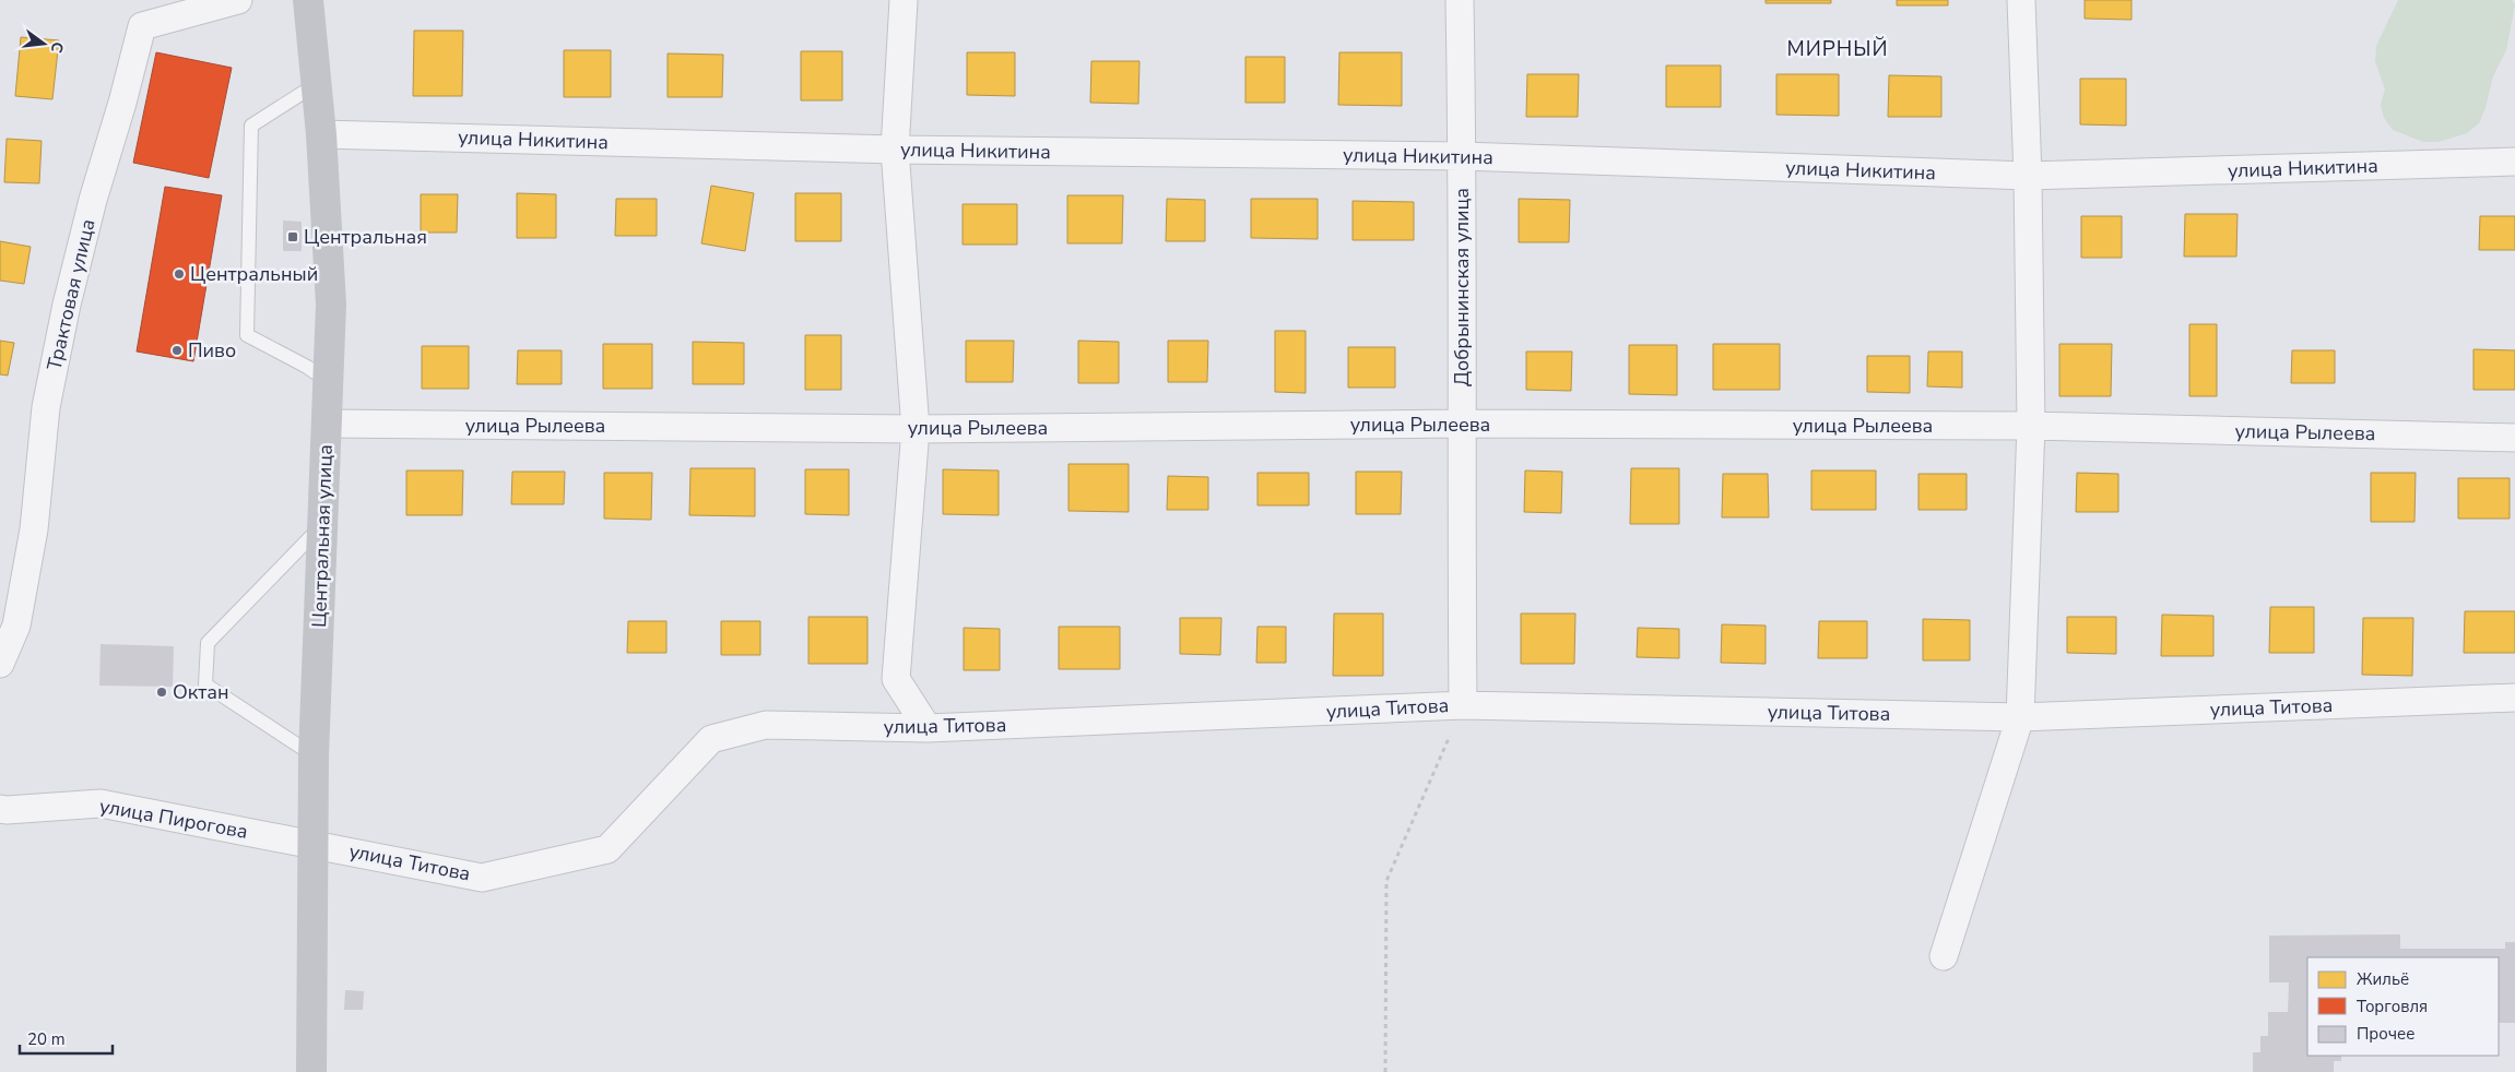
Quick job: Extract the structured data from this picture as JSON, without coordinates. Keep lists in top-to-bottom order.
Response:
{
  "streets": {
    "street": [
      "улица Никитина",
      "Добрынинская улица",
      "Трактовая улица",
      "улица Рылеева",
      "Центральная улица",
      "улица Титова",
      "улица Пирогова"
    ]
  },
  "crossings": [
    ["улица Никитина", "Добрынинская улица"],
    ["улица Никитина", "Центральная улица"],
    ["Добрынинская улица", "улица Рылеева"],
    ["Добрынинская улица", "улица Титова"],
    ["улица Рылеева", "Центральная улица"],
    ["Центральная улица", "улица Титова"],
    ["Центральная улица", "улица Пирогова"],
    ["улица Титова", "улица Пирогова"]
  ],
  "districts": ["МИРНЫЙ"],
  "places": {
    "transit": ["Центральная"],
    "other": ["Центральный", "Пиво", "Октан"]
  },
  "legend": ["Жильё", "Торговля", "Прочее"],
  "scale_bar": "20 m",
  "north": "right"
}
